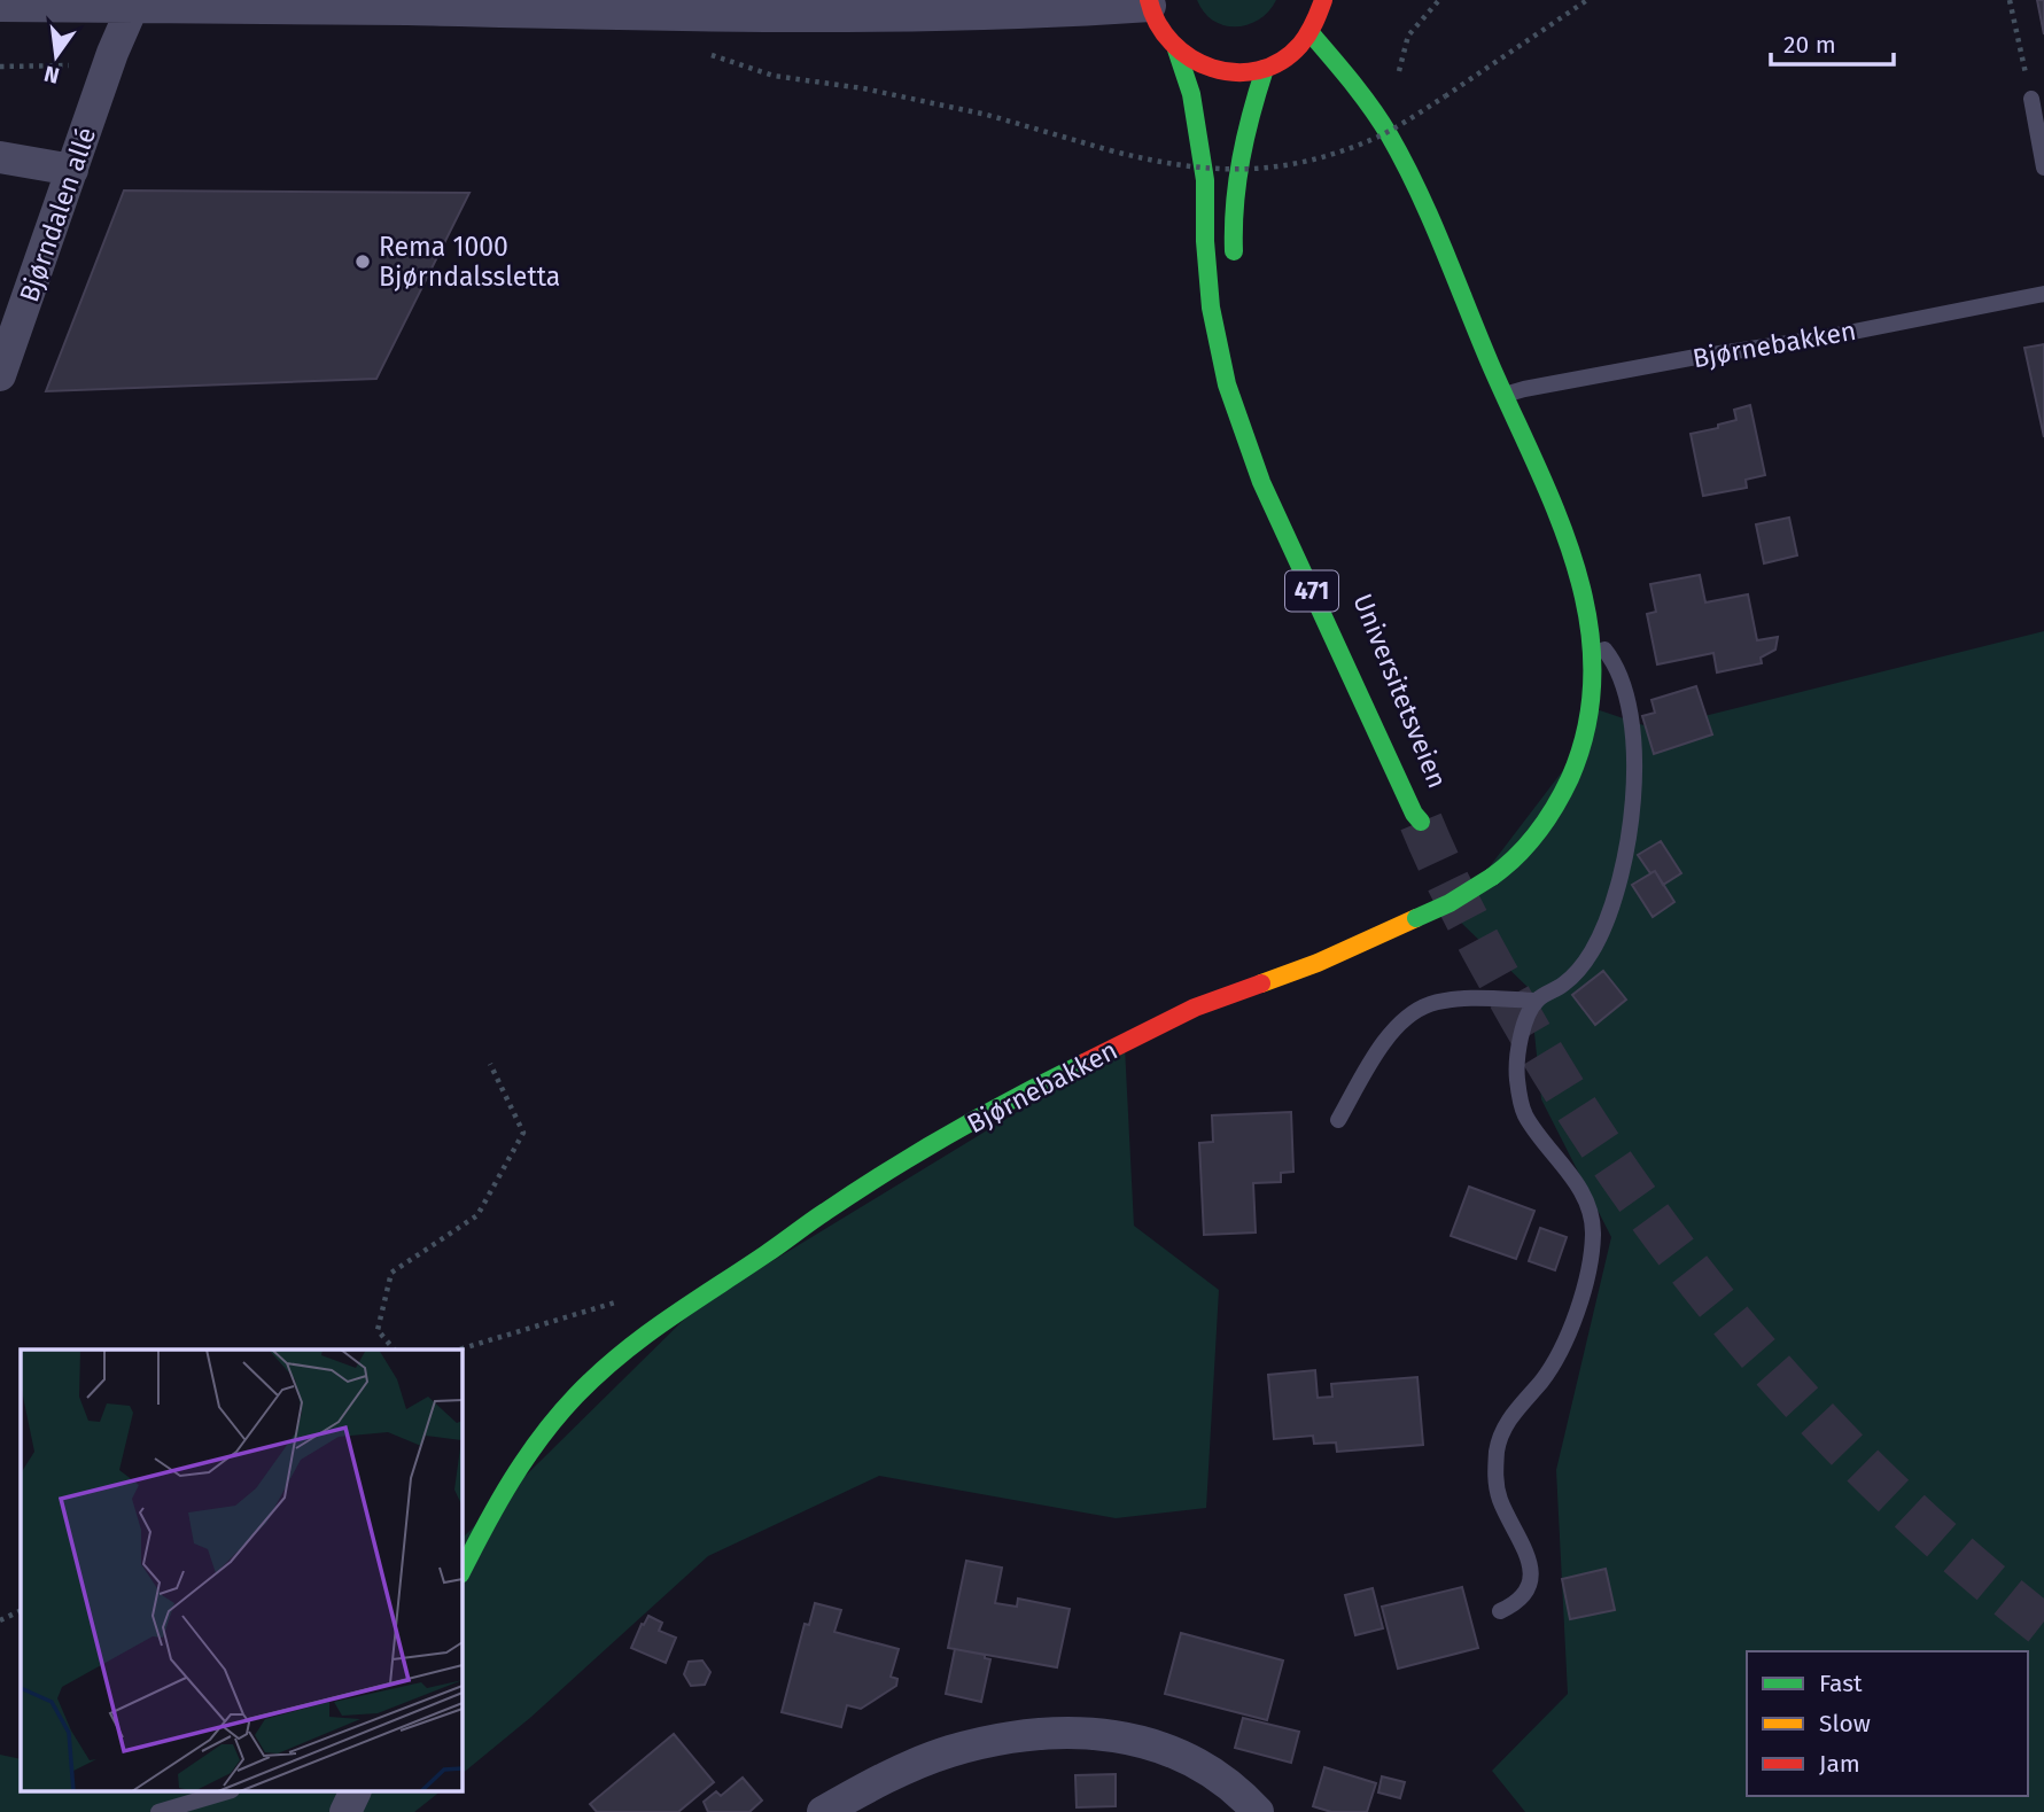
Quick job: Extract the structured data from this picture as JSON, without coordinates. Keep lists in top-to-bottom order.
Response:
{
  "streets": {
    "street": [
      "Bjørndalen allé",
      "Bjørnebakken",
      "471",
      "Universitetsveien"
    ]
  },
  "crossings": [
    ["Bjørnebakken", "471"],
    ["471", "Universitetsveien"]
  ],
  "places": ["Rema 1000 Bjørndalssletta"],
  "legend": ["Fast", "Slow", "Jam"],
  "scale_bar": "20 m",
  "north": "bottom"
}
